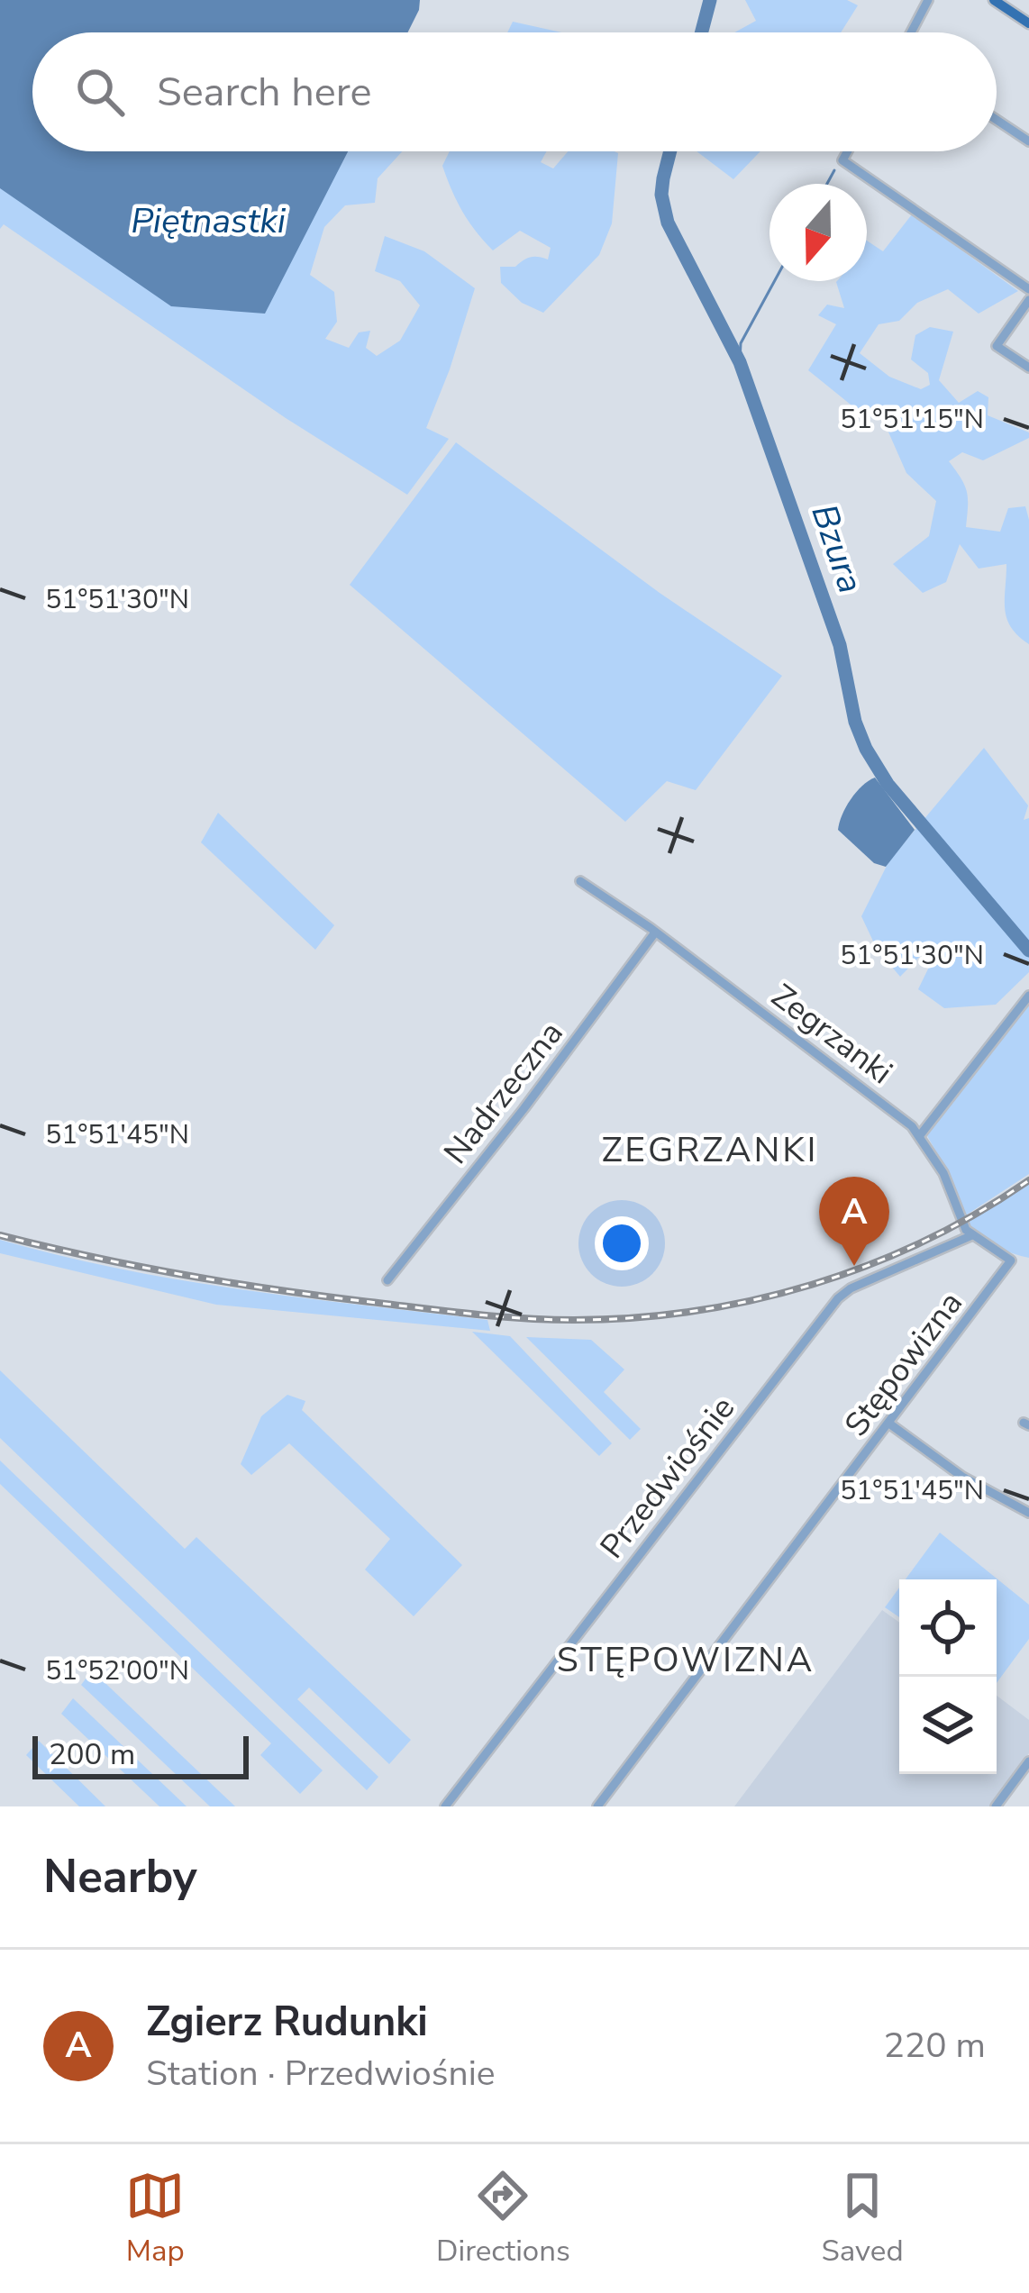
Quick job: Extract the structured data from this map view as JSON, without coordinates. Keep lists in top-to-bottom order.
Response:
{
  "streets": {
    "street": [
      "Zegrzanki",
      "Nadrzeczna",
      "Stępowizna",
      "Przedwiośnie"
    ]
  },
  "crossings": [
    ["Zegrzanki", "Nadrzeczna"],
    ["Zegrzanki", "Stępowizna"],
    ["Zegrzanki", "Przedwiośnie"]
  ],
  "districts": ["ZEGRZANKI", "STĘPOWIZNA"],
  "water": ["Piętnastki", "Bzura"],
  "scale_bar": "200 m",
  "north": "bottom",
  "page": {
    "search": "Search here",
    "pins": "A",
    "scale": "200 m",
    "heading": "Nearby",
    "list": [
      {
        "mark": "A",
        "name": "Zgierz Rudunki",
        "note": "Station · Przedwiośnie",
        "value": "220 m"
      }
    ],
    "nav": ["Map", "Directions", "Saved"]
  },
  "coordinates": [
    "51°51'15\"N",
    "51°51'30\"N",
    "51°51'45\"N",
    "51°52'00\"N"
  ]
}
